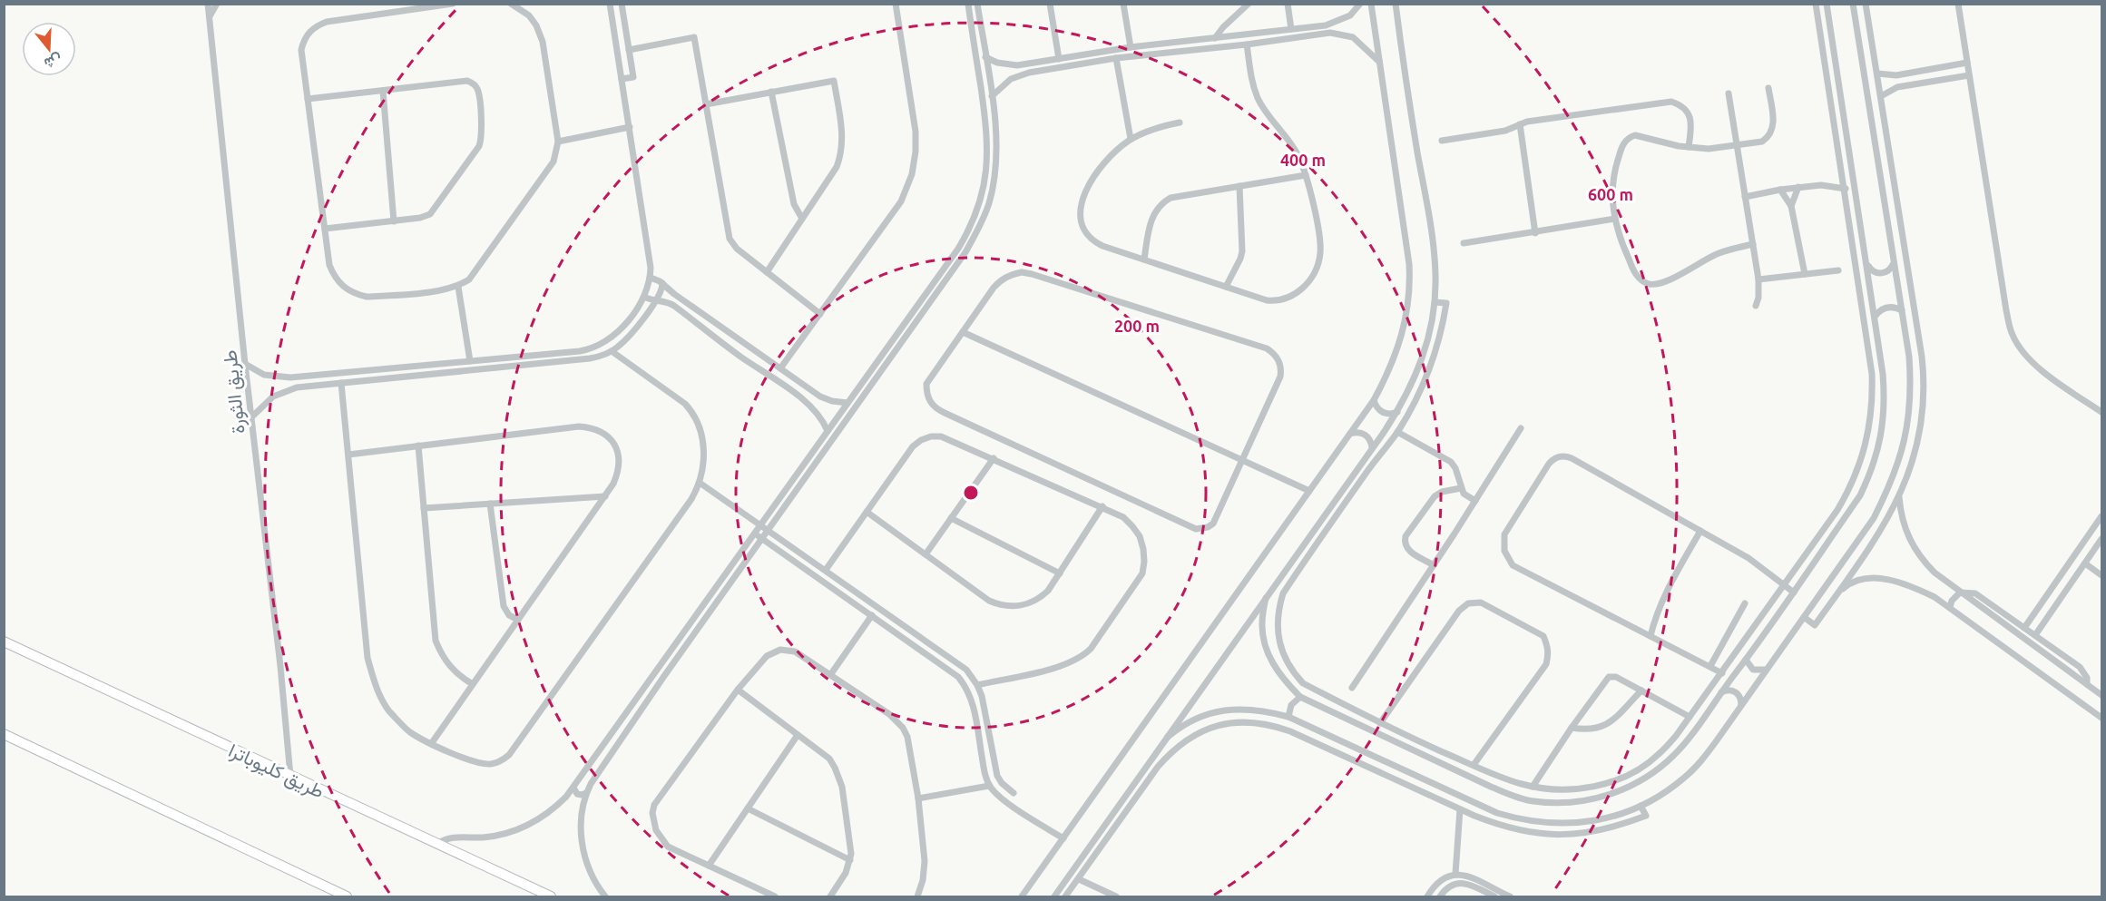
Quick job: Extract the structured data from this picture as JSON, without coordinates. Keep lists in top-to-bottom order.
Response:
{
  "streets": {
    "main road": ["طريق كليوباترا"],
    "street": ["طريق الثورة"]
  },
  "crossings": [
    ["طريق الثورة", "طريق كليوباترا"]
  ],
  "north": "bottom",
  "rings": ["400 m", "600 m", "200 m"]
}
